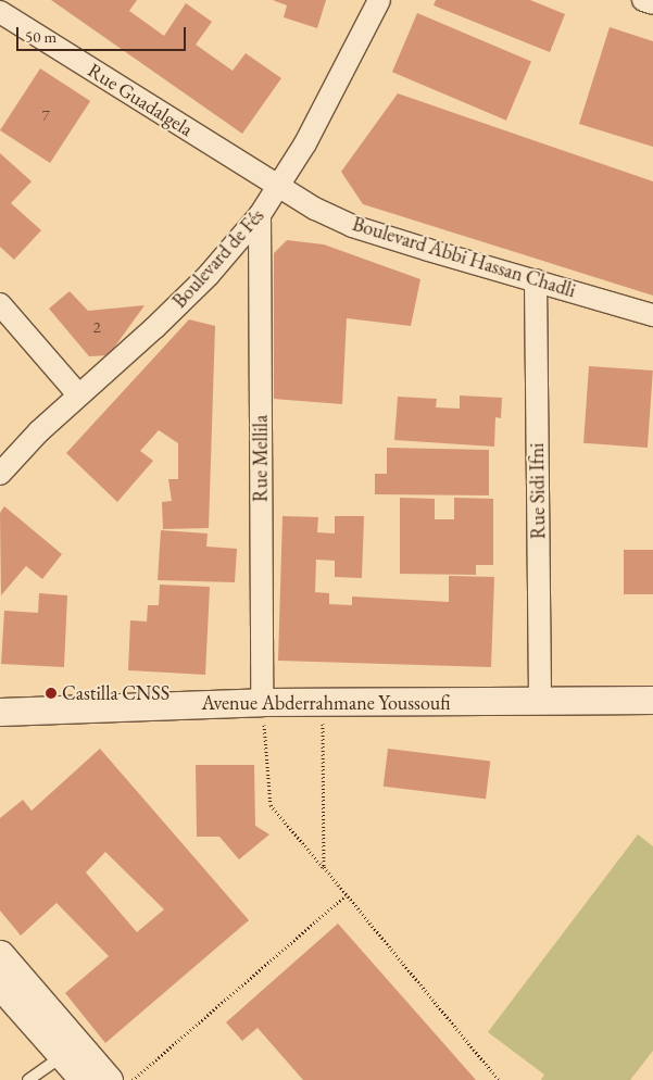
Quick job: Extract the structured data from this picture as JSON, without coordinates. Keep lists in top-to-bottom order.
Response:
{
  "streets": {
    "street": [
      "Rue Guadalgela",
      "Boulevard Abbi Hassan Chadli",
      "Boulevard de Fés",
      "Rue Mellila",
      "Rue Sidi Ifni",
      "Avenue Abderrahmane Youssoufi"
    ]
  },
  "crossings": [
    ["Rue Guadalgela", "Boulevard Abbi Hassan Chadli"],
    ["Rue Guadalgela", "Boulevard de Fés"],
    ["Boulevard Abbi Hassan Chadli", "Boulevard de Fés"],
    ["Boulevard Abbi Hassan Chadli", "Rue Sidi Ifni"],
    ["Boulevard de Fés", "Rue Mellila"],
    ["Rue Mellila", "Avenue Abderrahmane Youssoufi"],
    ["Rue Sidi Ifni", "Avenue Abderrahmane Youssoufi"]
  ],
  "places": ["Castilla CNSS"],
  "house_numbers": ["7", "2"],
  "scale_bar": "50 m"
}
